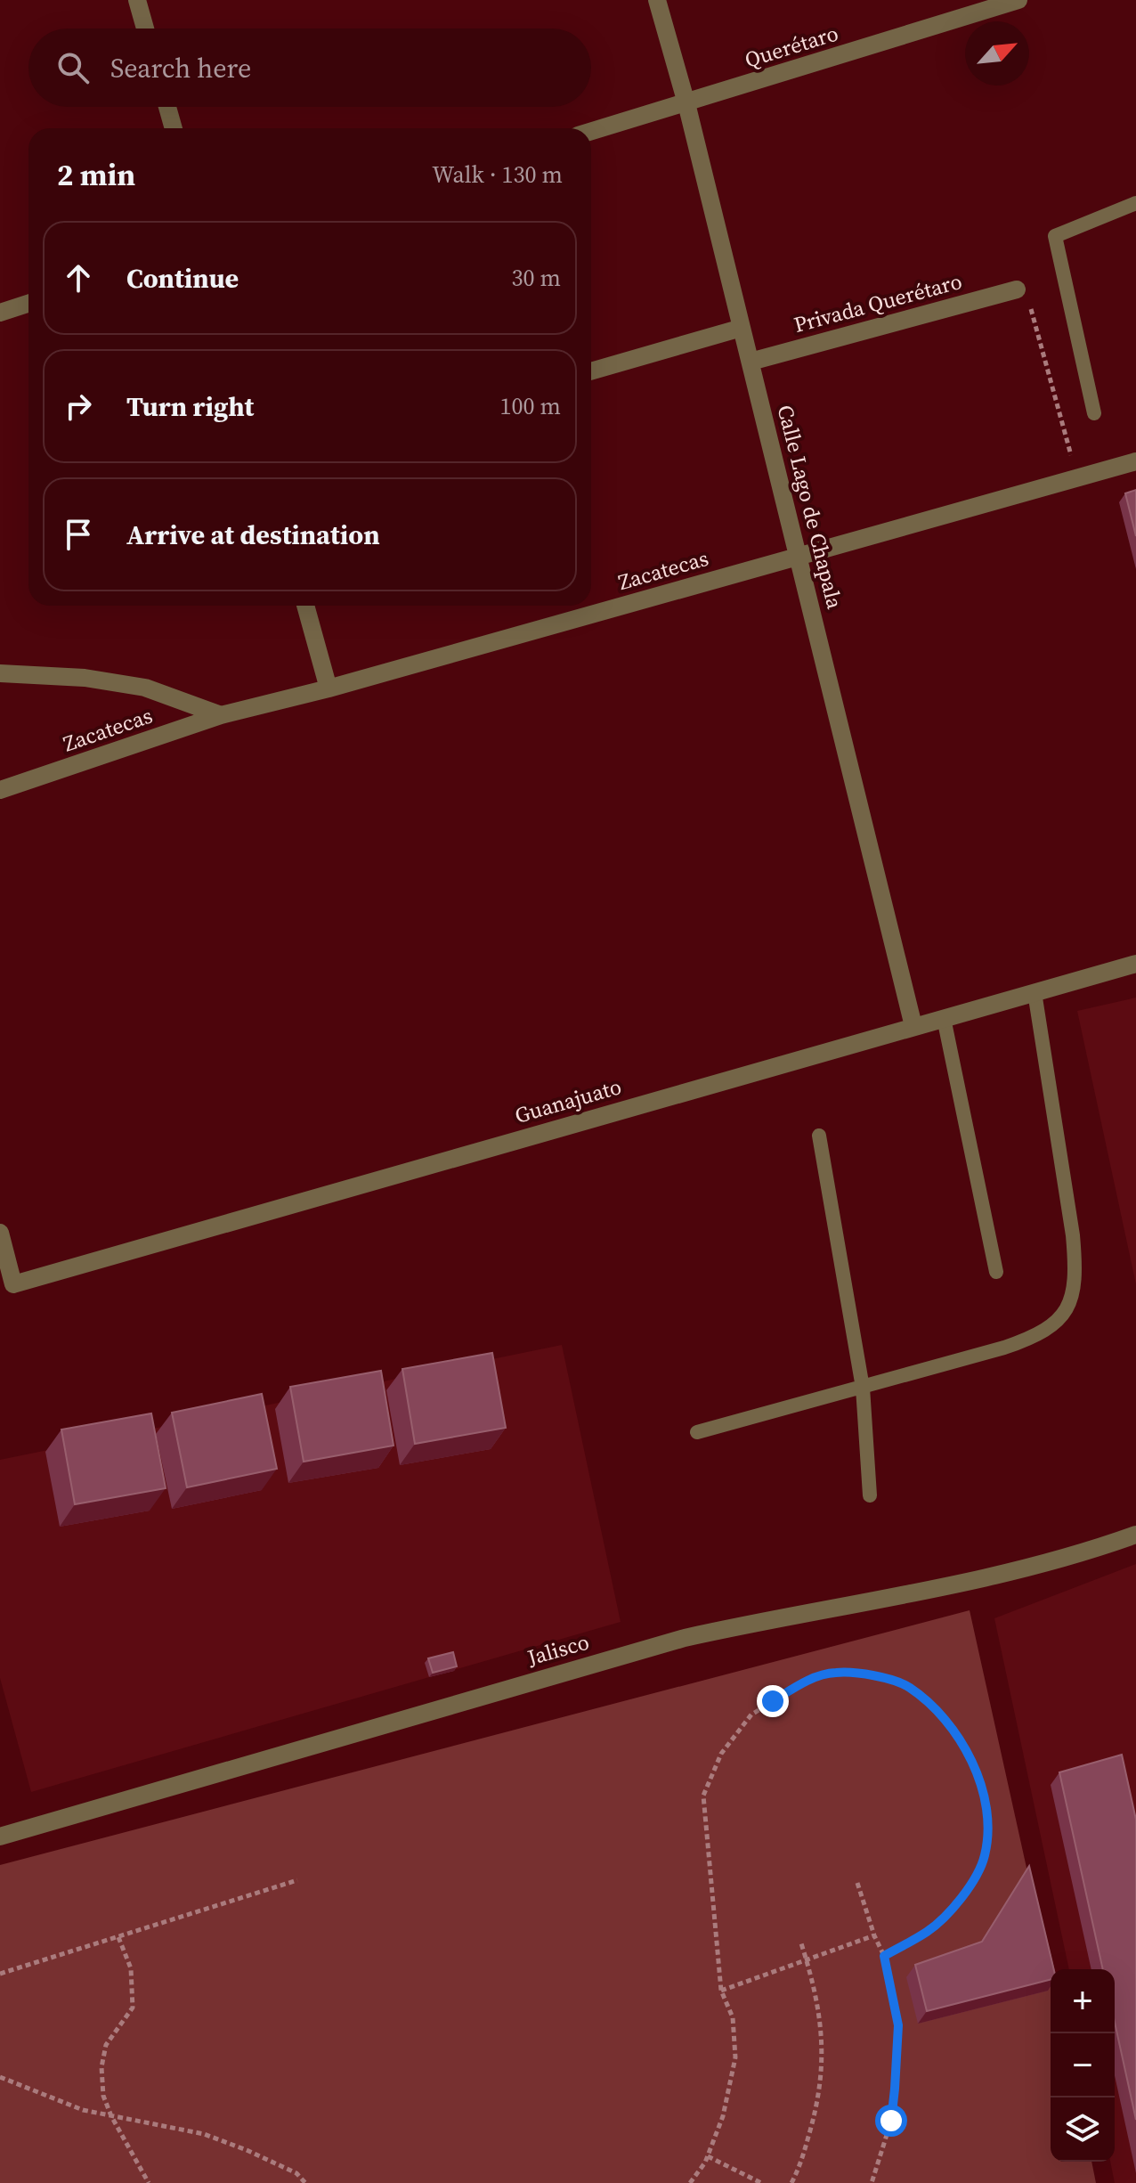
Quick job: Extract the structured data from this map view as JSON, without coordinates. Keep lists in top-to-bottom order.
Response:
{
  "streets": {
    "street": [
      "Querétaro",
      "Privada Querétaro",
      "Calle Lago de Chapala",
      "Zacatecas",
      "Guanajuato",
      "Jalisco"
    ]
  },
  "crossings": [
    ["Querétaro", "Calle Lago de Chapala"],
    ["Privada Querétaro", "Calle Lago de Chapala"],
    ["Calle Lago de Chapala", "Zacatecas"],
    ["Calle Lago de Chapala", "Guanajuato"]
  ],
  "north": "top right",
  "page": {
    "search": "Search here",
    "heading": ["2 min", "Walk · 130 m"],
    "list": [
      ["Continue", "30 m"],
      ["Turn right", "100 m"],
      "Arrive at destination"
    ],
    "map_buttons": ["+", "−"]
  }
}
